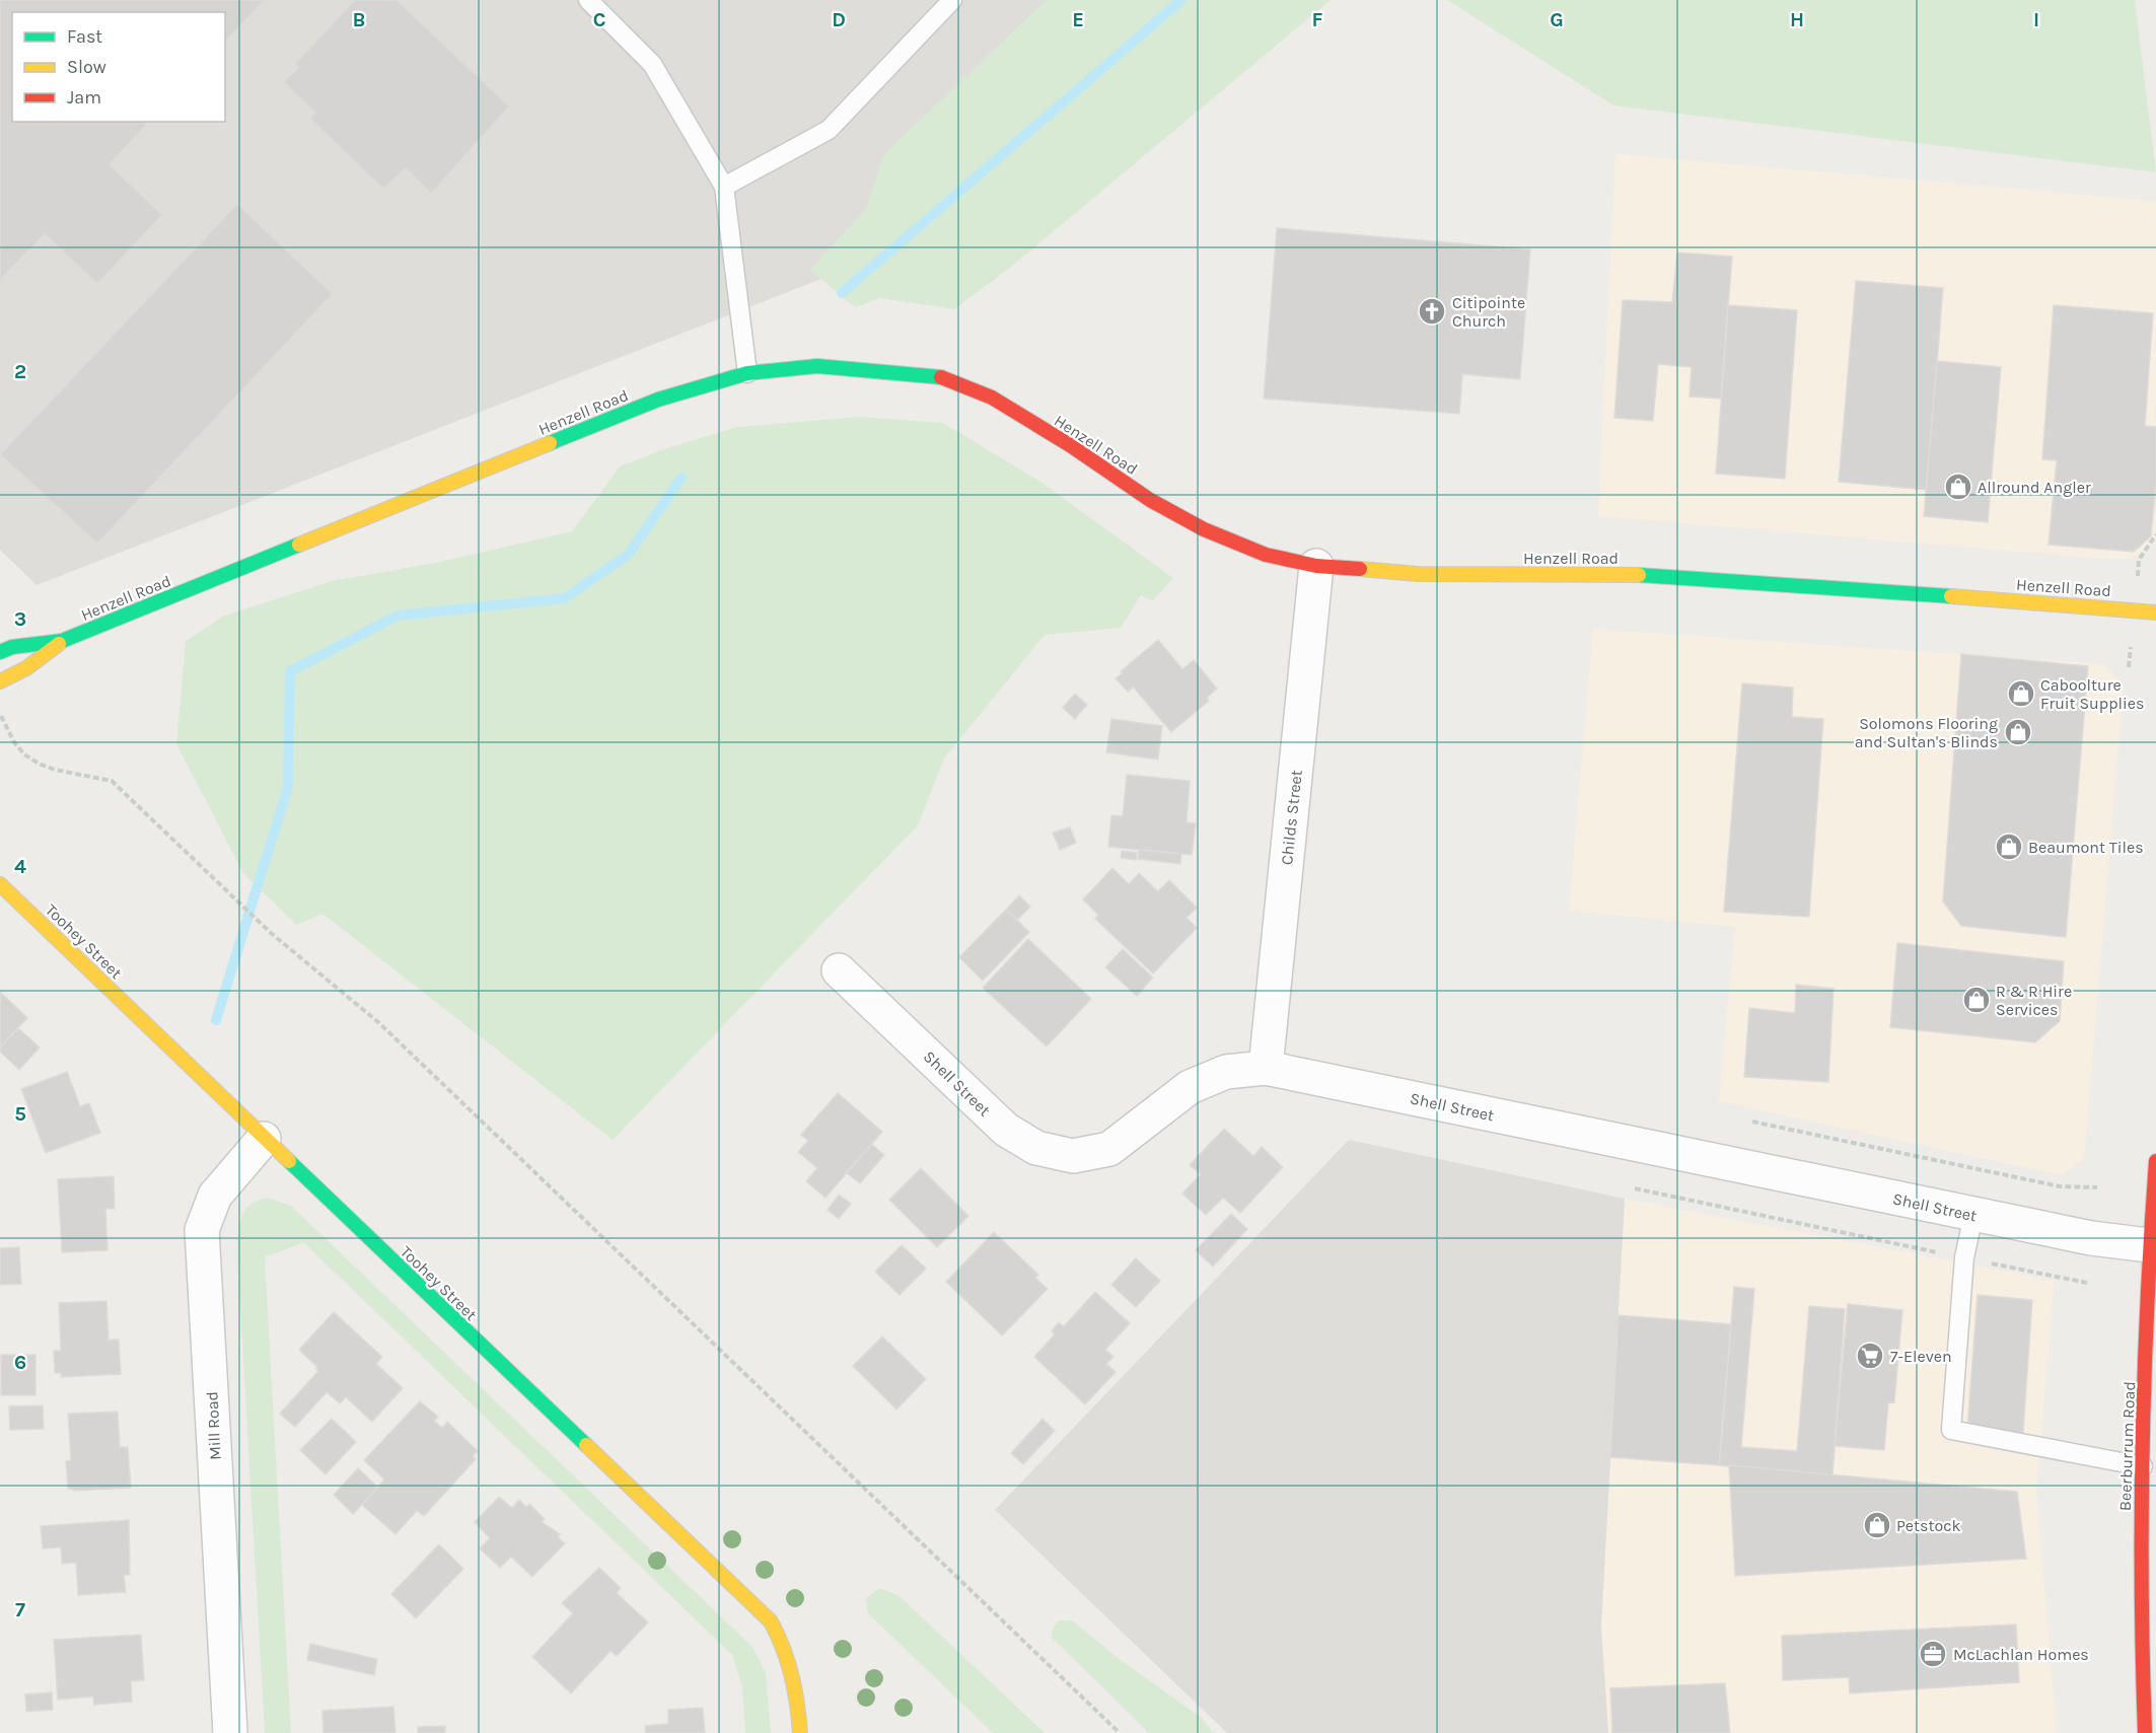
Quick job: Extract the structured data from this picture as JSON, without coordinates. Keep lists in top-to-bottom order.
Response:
{
  "streets": {
    "main road": ["Henzell Road", "Toohey Street", "Beerburrum Road"],
    "street": ["Childs Street", "Shell Street", "Mill Road"]
  },
  "crossings": [
    ["Henzell Road", "Childs Street"],
    ["Childs Street", "Shell Street"],
    ["Toohey Street", "Mill Road"],
    ["Shell Street", "Beerburrum Road"]
  ],
  "places": {
    "church": ["Citipointe Church"],
    "shop": [
      "Allround Angler",
      "Caboolture Fruit Supplies",
      "Solomons Flooring and Sultan's Blinds",
      "Beaumont Tiles",
      "R & R Hire Services",
      "Petstock"
    ],
    "supermarket": ["7-Eleven"],
    "office": ["McLachlan Homes"]
  },
  "legend": ["Fast", "Slow", "Jam"],
  "grid": {
    "columns": [
      "B",
      "C",
      "D",
      "E",
      "F",
      "G",
      "H",
      "I"
    ],
    "rows": [
      "2",
      "3",
      "4",
      "5",
      "6",
      "7"
    ]
  }
}
